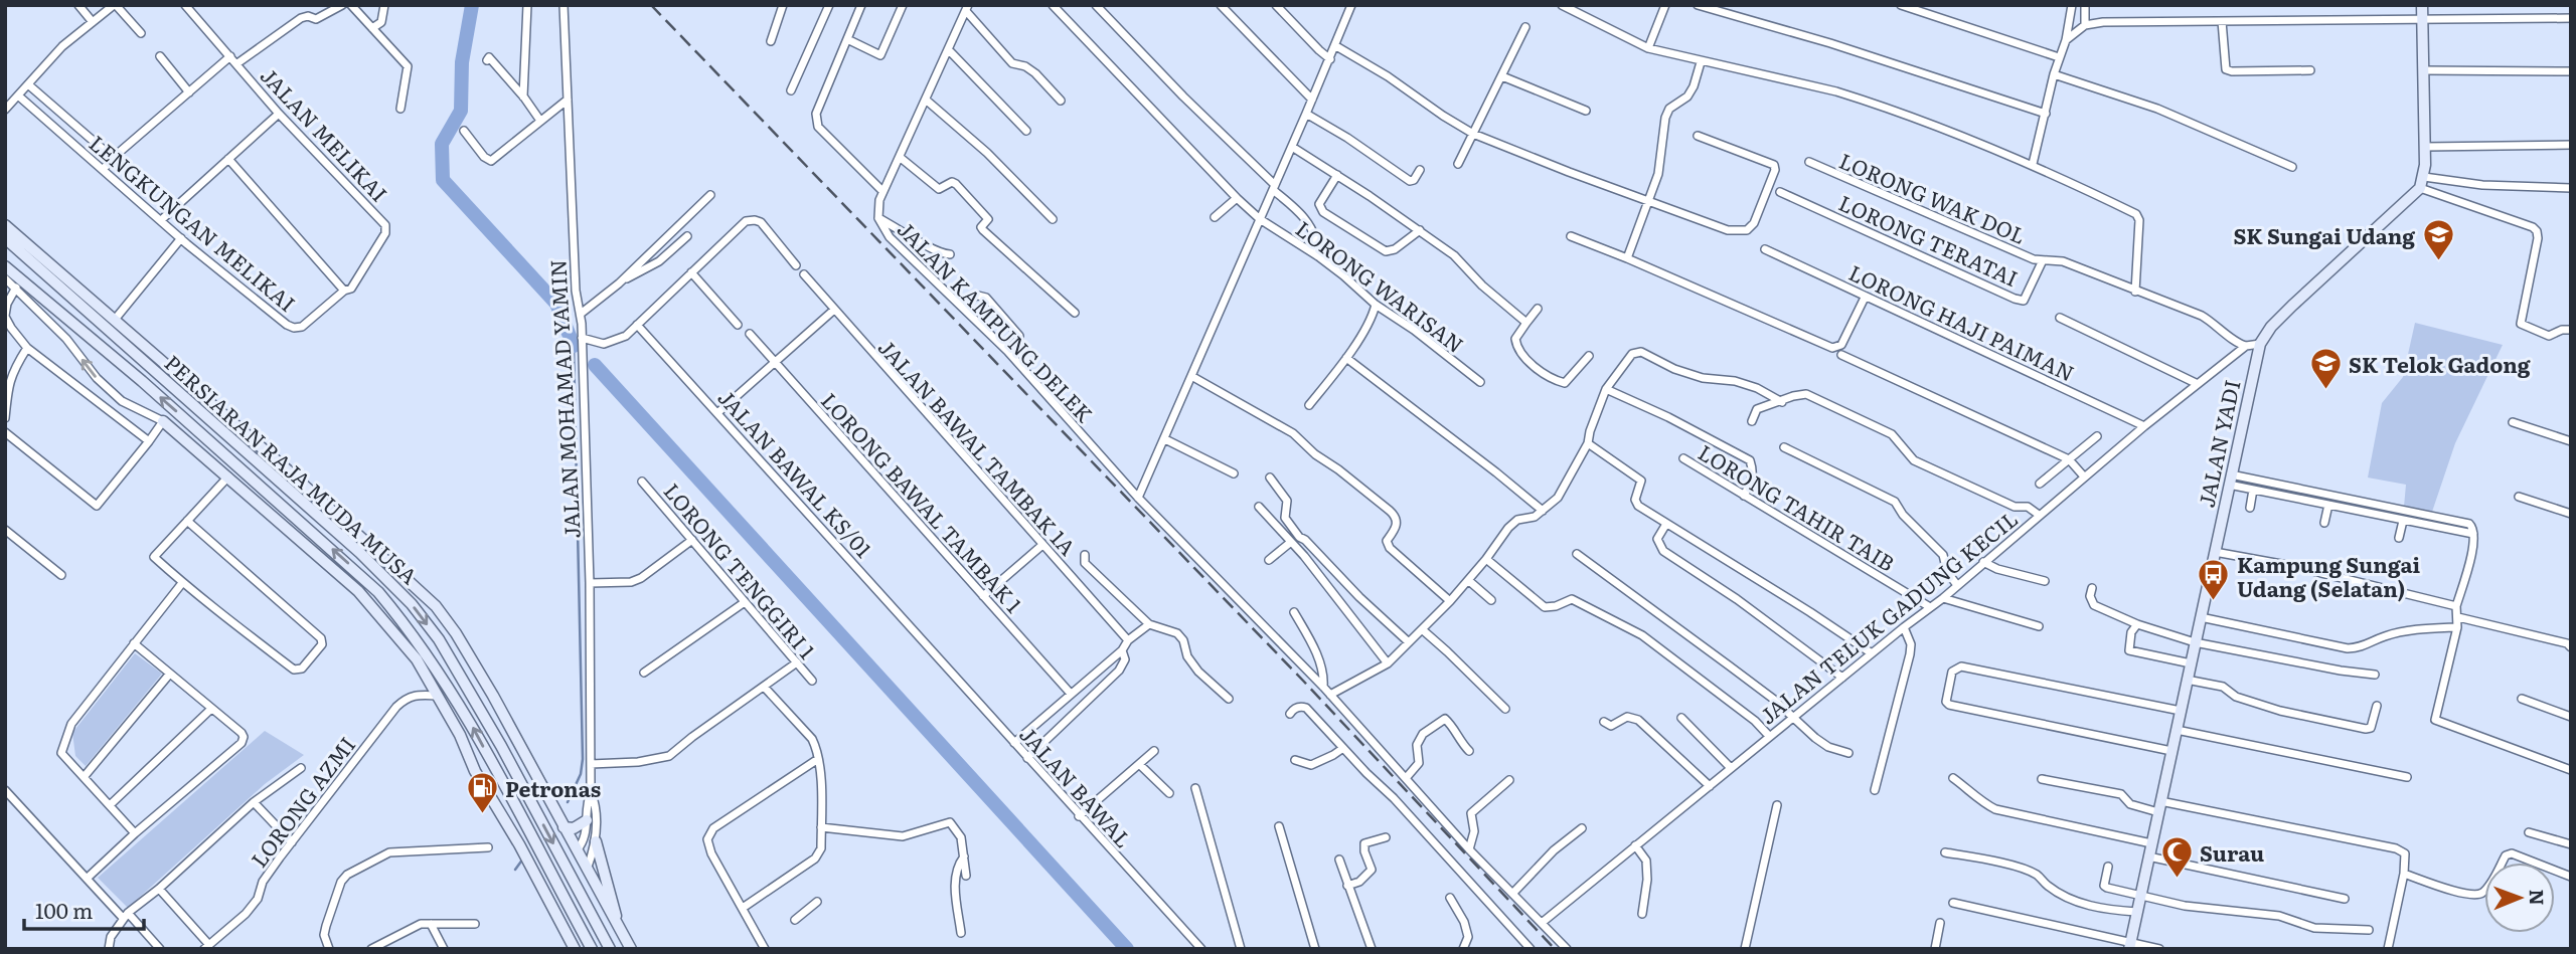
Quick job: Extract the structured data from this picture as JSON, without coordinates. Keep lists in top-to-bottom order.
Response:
{
  "streets": {
    "street": [
      "JALAN MELIKAI",
      "LORONG WAK DOL",
      "LENGKUNGAN MELIKAI",
      "LORONG TERATAI",
      "LORONG WARISAN",
      "JALAN KAMPUNG DELEK",
      "LORONG HAJI PAIMAN",
      "JALAN MOHAMAD YAMIN",
      "JALAN YADI",
      "JALAN BAWAL TAMBAK 1A",
      "PERSIARAN RAJA MUDA MUSA",
      "JALAN BAWAL KS/01",
      "LORONG BAWAL TAMBAK 1",
      "LORONG TAHIR TAIB",
      "LORONG TENGGIRI 1",
      "JALAN TELUK GADUNG KECIL",
      "JALAN BAWAL",
      "LORONG AZMI"
    ]
  },
  "crossings": [
    ["JALAN MELIKAI", "LENGKUNGAN MELIKAI"],
    ["LORONG WAK DOL", "LORONG TERATAI"],
    ["LORONG WAK DOL", "JALAN TELUK GADUNG KECIL"],
    ["LORONG HAJI PAIMAN", "JALAN TELUK GADUNG KECIL"],
    ["JALAN BAWAL KS/01", "JALAN BAWAL"],
    ["LORONG TAHIR TAIB", "JALAN TELUK GADUNG KECIL"]
  ],
  "places": {
    "school or university": ["SK Sungai Udang", "SK Telok Gadong"],
    "bus stop": ["Kampung Sungai Udang (Selatan)"],
    "fuel station": ["Petronas"],
    "mosque": ["Surau"]
  },
  "scale_bar": "100 m",
  "north": "right"
}
